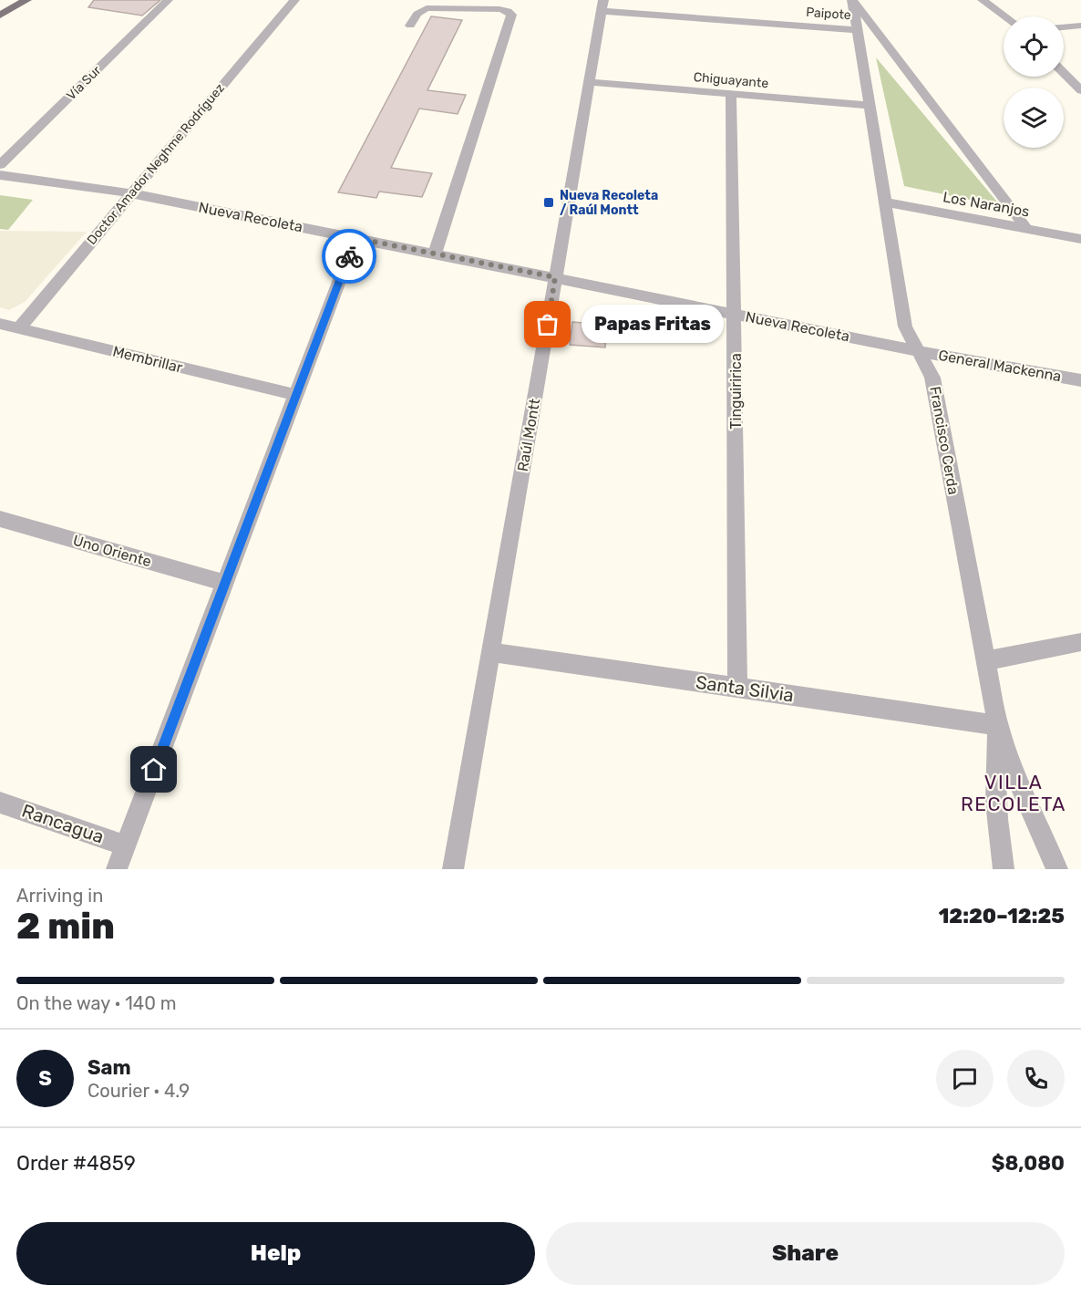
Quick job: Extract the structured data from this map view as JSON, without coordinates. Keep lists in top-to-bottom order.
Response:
{
  "streets": {
    "street": [
      "Paipote",
      "Chiguayante",
      "Vía Sur",
      "Doctor Amador Neghme Rodríguez",
      "Los Naranjos",
      "Nueva Recoleta",
      "Membrillar",
      "General Mackenna",
      "Tinguiririca",
      "Raúl Montt",
      "Francisco Cerda",
      "Uno Oriente",
      "Santa Silvia",
      "Rancagua"
    ]
  },
  "crossings": [
    ["Paipote", "Raúl Montt"],
    ["Paipote", "Francisco Cerda"],
    ["Chiguayante", "Tinguiririca"],
    ["Chiguayante", "Raúl Montt"],
    ["Chiguayante", "Francisco Cerda"],
    ["Doctor Amador Neghme Rodríguez", "Nueva Recoleta"],
    ["Doctor Amador Neghme Rodríguez", "Membrillar"],
    ["Los Naranjos", "Francisco Cerda"],
    ["Nueva Recoleta", "General Mackenna"],
    ["Nueva Recoleta", "Tinguiririca"],
    ["Nueva Recoleta", "Raúl Montt"],
    ["Nueva Recoleta", "Francisco Cerda"],
    ["General Mackenna", "Francisco Cerda"],
    ["Tinguiririca", "Santa Silvia"],
    ["Raúl Montt", "Santa Silvia"],
    ["Francisco Cerda", "Santa Silvia"]
  ],
  "districts": ["VILLA RECOLETA"],
  "places": {
    "transit": ["Nueva Recoleta / Raúl Montt"],
    "other": ["Papas Fritas"]
  },
  "page": {
    "bubble": "Papas Fritas",
    "heading": ["2 min", "Arriving in", "12:20–12:25"],
    "panel": [
      "Sam",
      "Courier · 4.9",
      "Order #4859",
      "$8,080"
    ],
    "bar": "On the way · 140 m",
    "round": "S",
    "buttons": ["Help", "Share"]
  }
}
